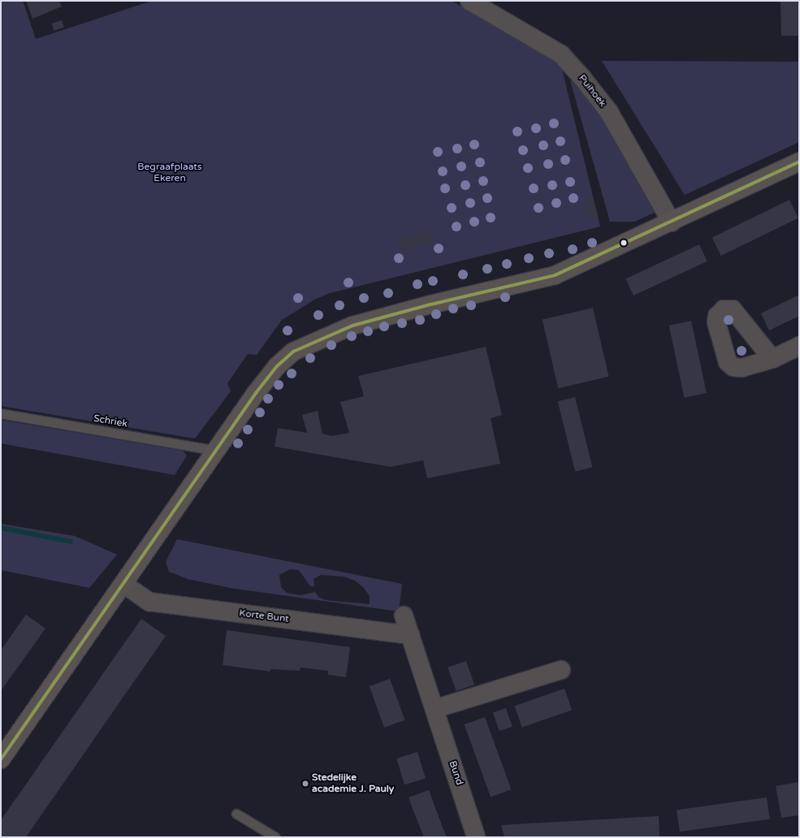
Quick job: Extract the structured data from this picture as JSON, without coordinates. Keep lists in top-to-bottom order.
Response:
{
  "streets": {
    "street": ["Puihoek", "Korte Bunt", "Bund"],
    "lane": ["Schriek"]
  },
  "crossings": [
    ["Korte Bunt", "Bund"]
  ],
  "parks": ["Begraafplaats Ekeren"],
  "places": ["Stedelijke academie J. Pauly"]
}
